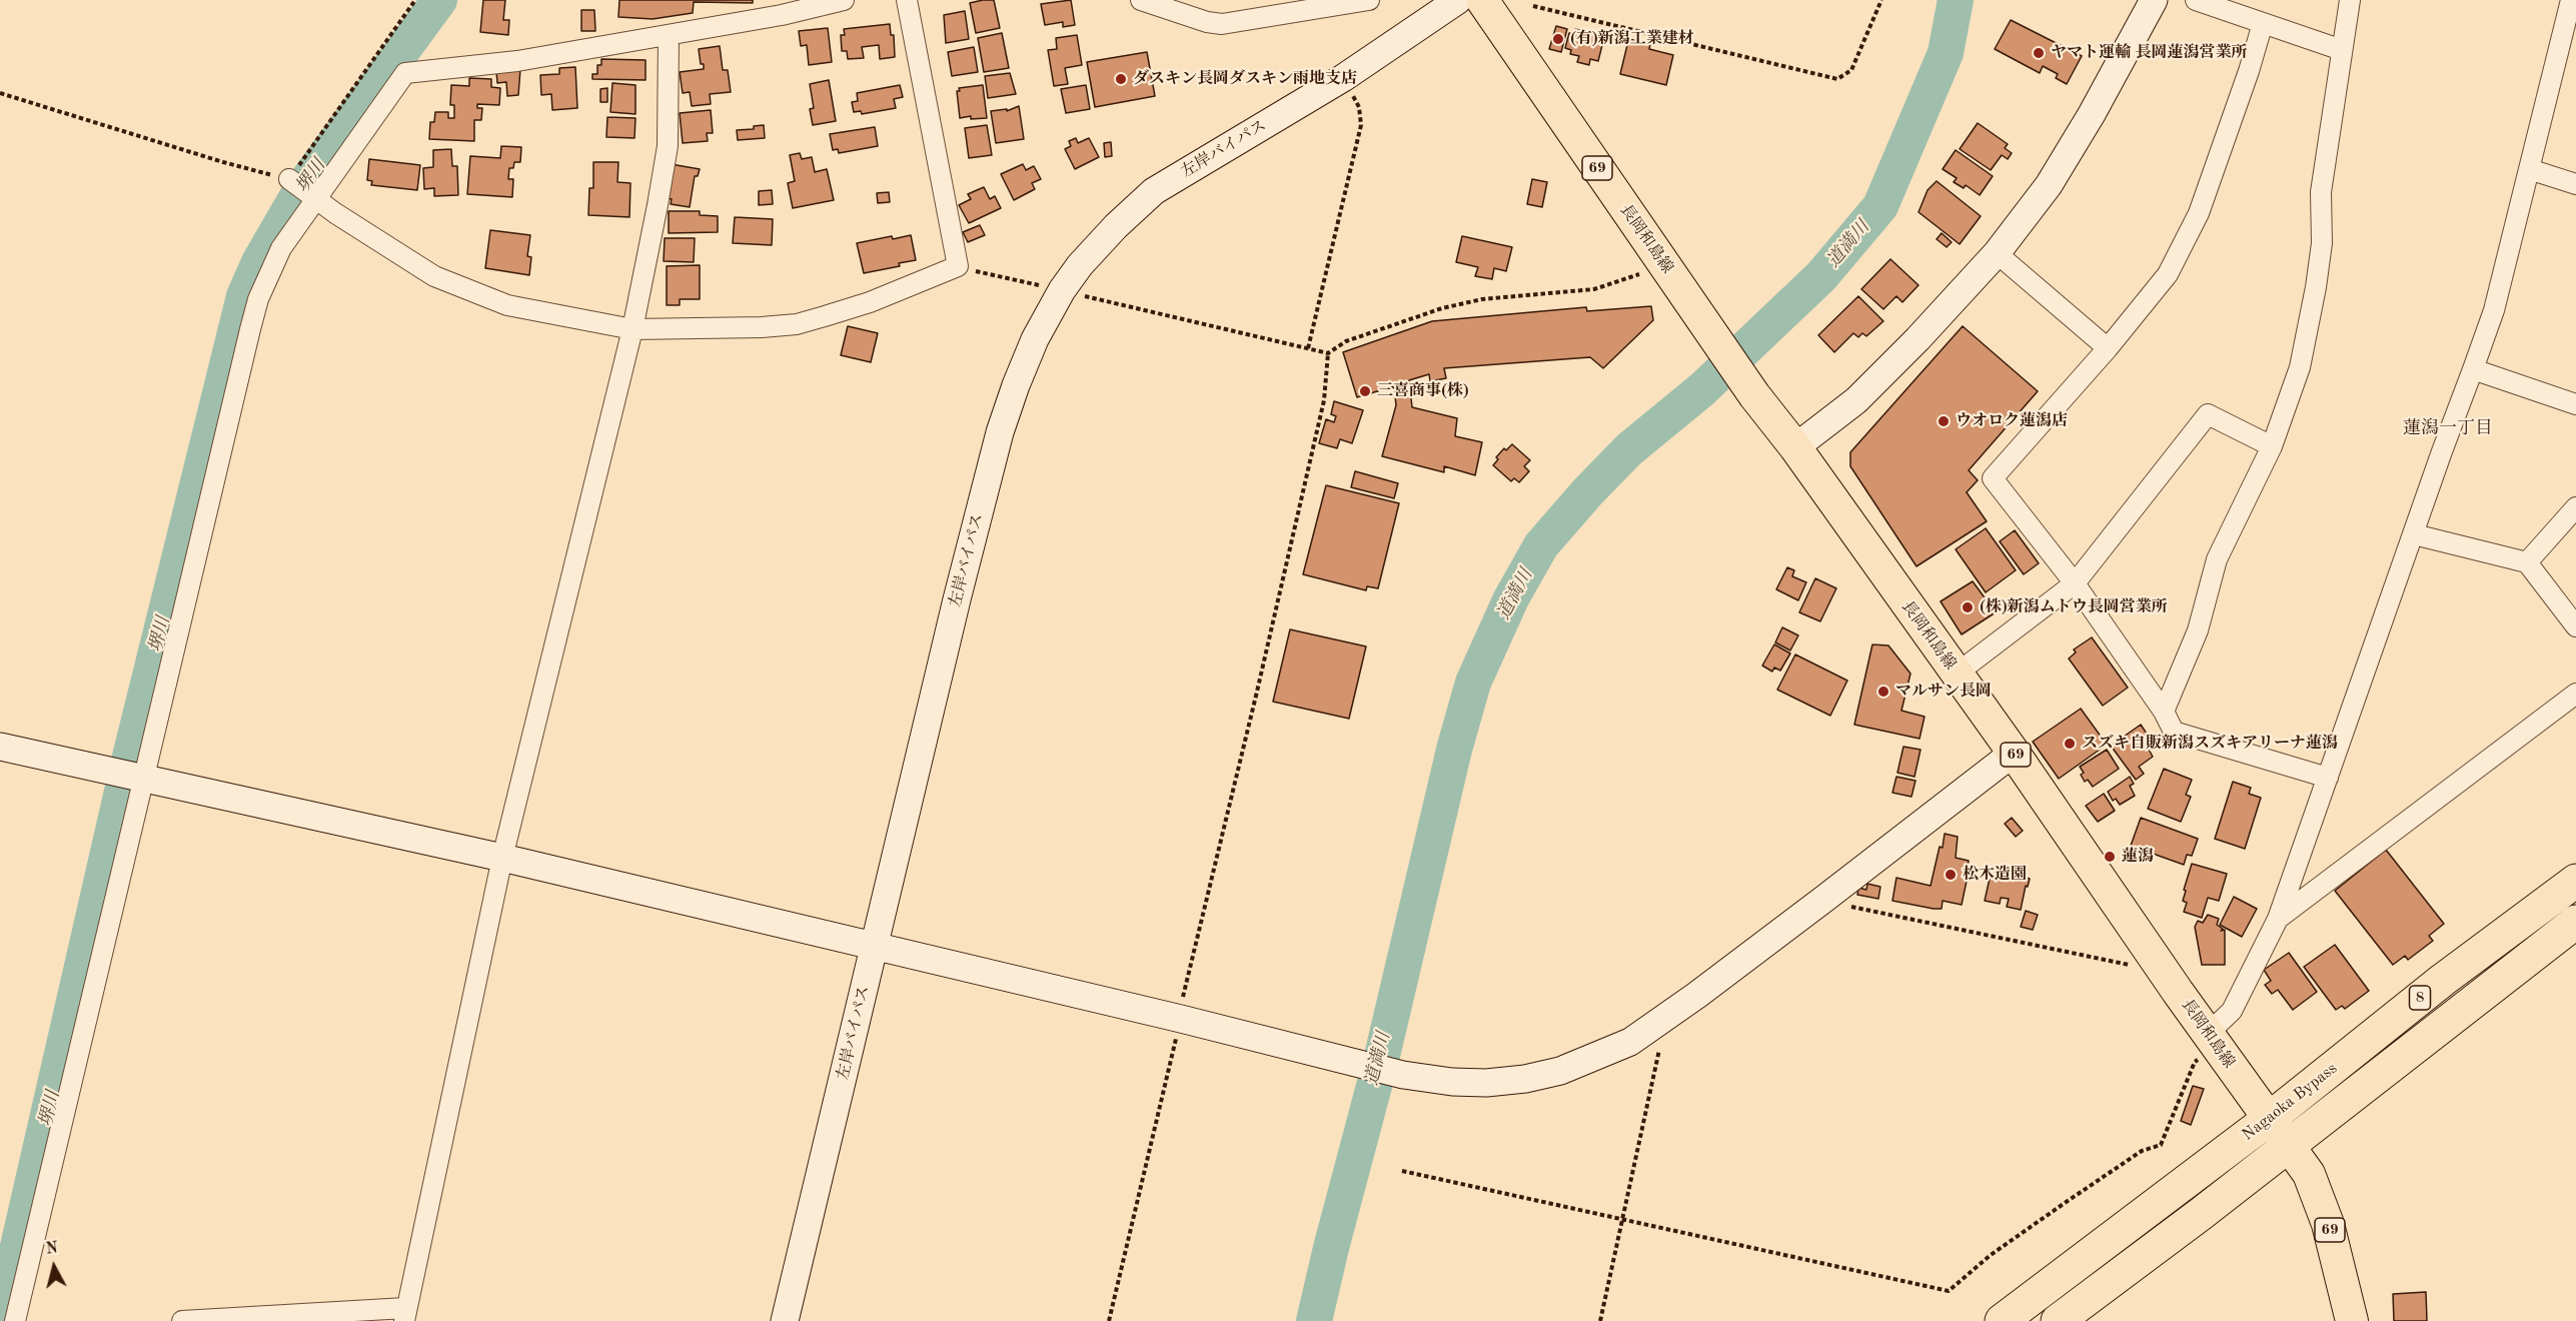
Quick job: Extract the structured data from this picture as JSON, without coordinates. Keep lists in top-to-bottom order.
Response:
{
  "streets": {
    "highway": ["8", "Nagaoka Bypass"],
    "main road": ["69", "長岡和島線"],
    "street": ["左岸バイパス"]
  },
  "crossings": [
    ["長岡和島線", "Nagaoka Bypass"]
  ],
  "districts": ["蓮潟一丁目"],
  "water": ["堺川", "道満川"],
  "places": [
    "(有)新潟工業建材",
    "ヤマト運輸 長岡蓮潟営業所",
    "ダスキン長岡ダスキン雨地支店",
    "三喜商事(株)",
    "ウオロク蓮潟店",
    "(株)新潟ムトウ長岡営業所",
    "マルサン長岡",
    "スズキ自販新潟スズキアリーナ蓮潟",
    "蓮潟",
    "松木造園"
  ],
  "north": "top"
}
